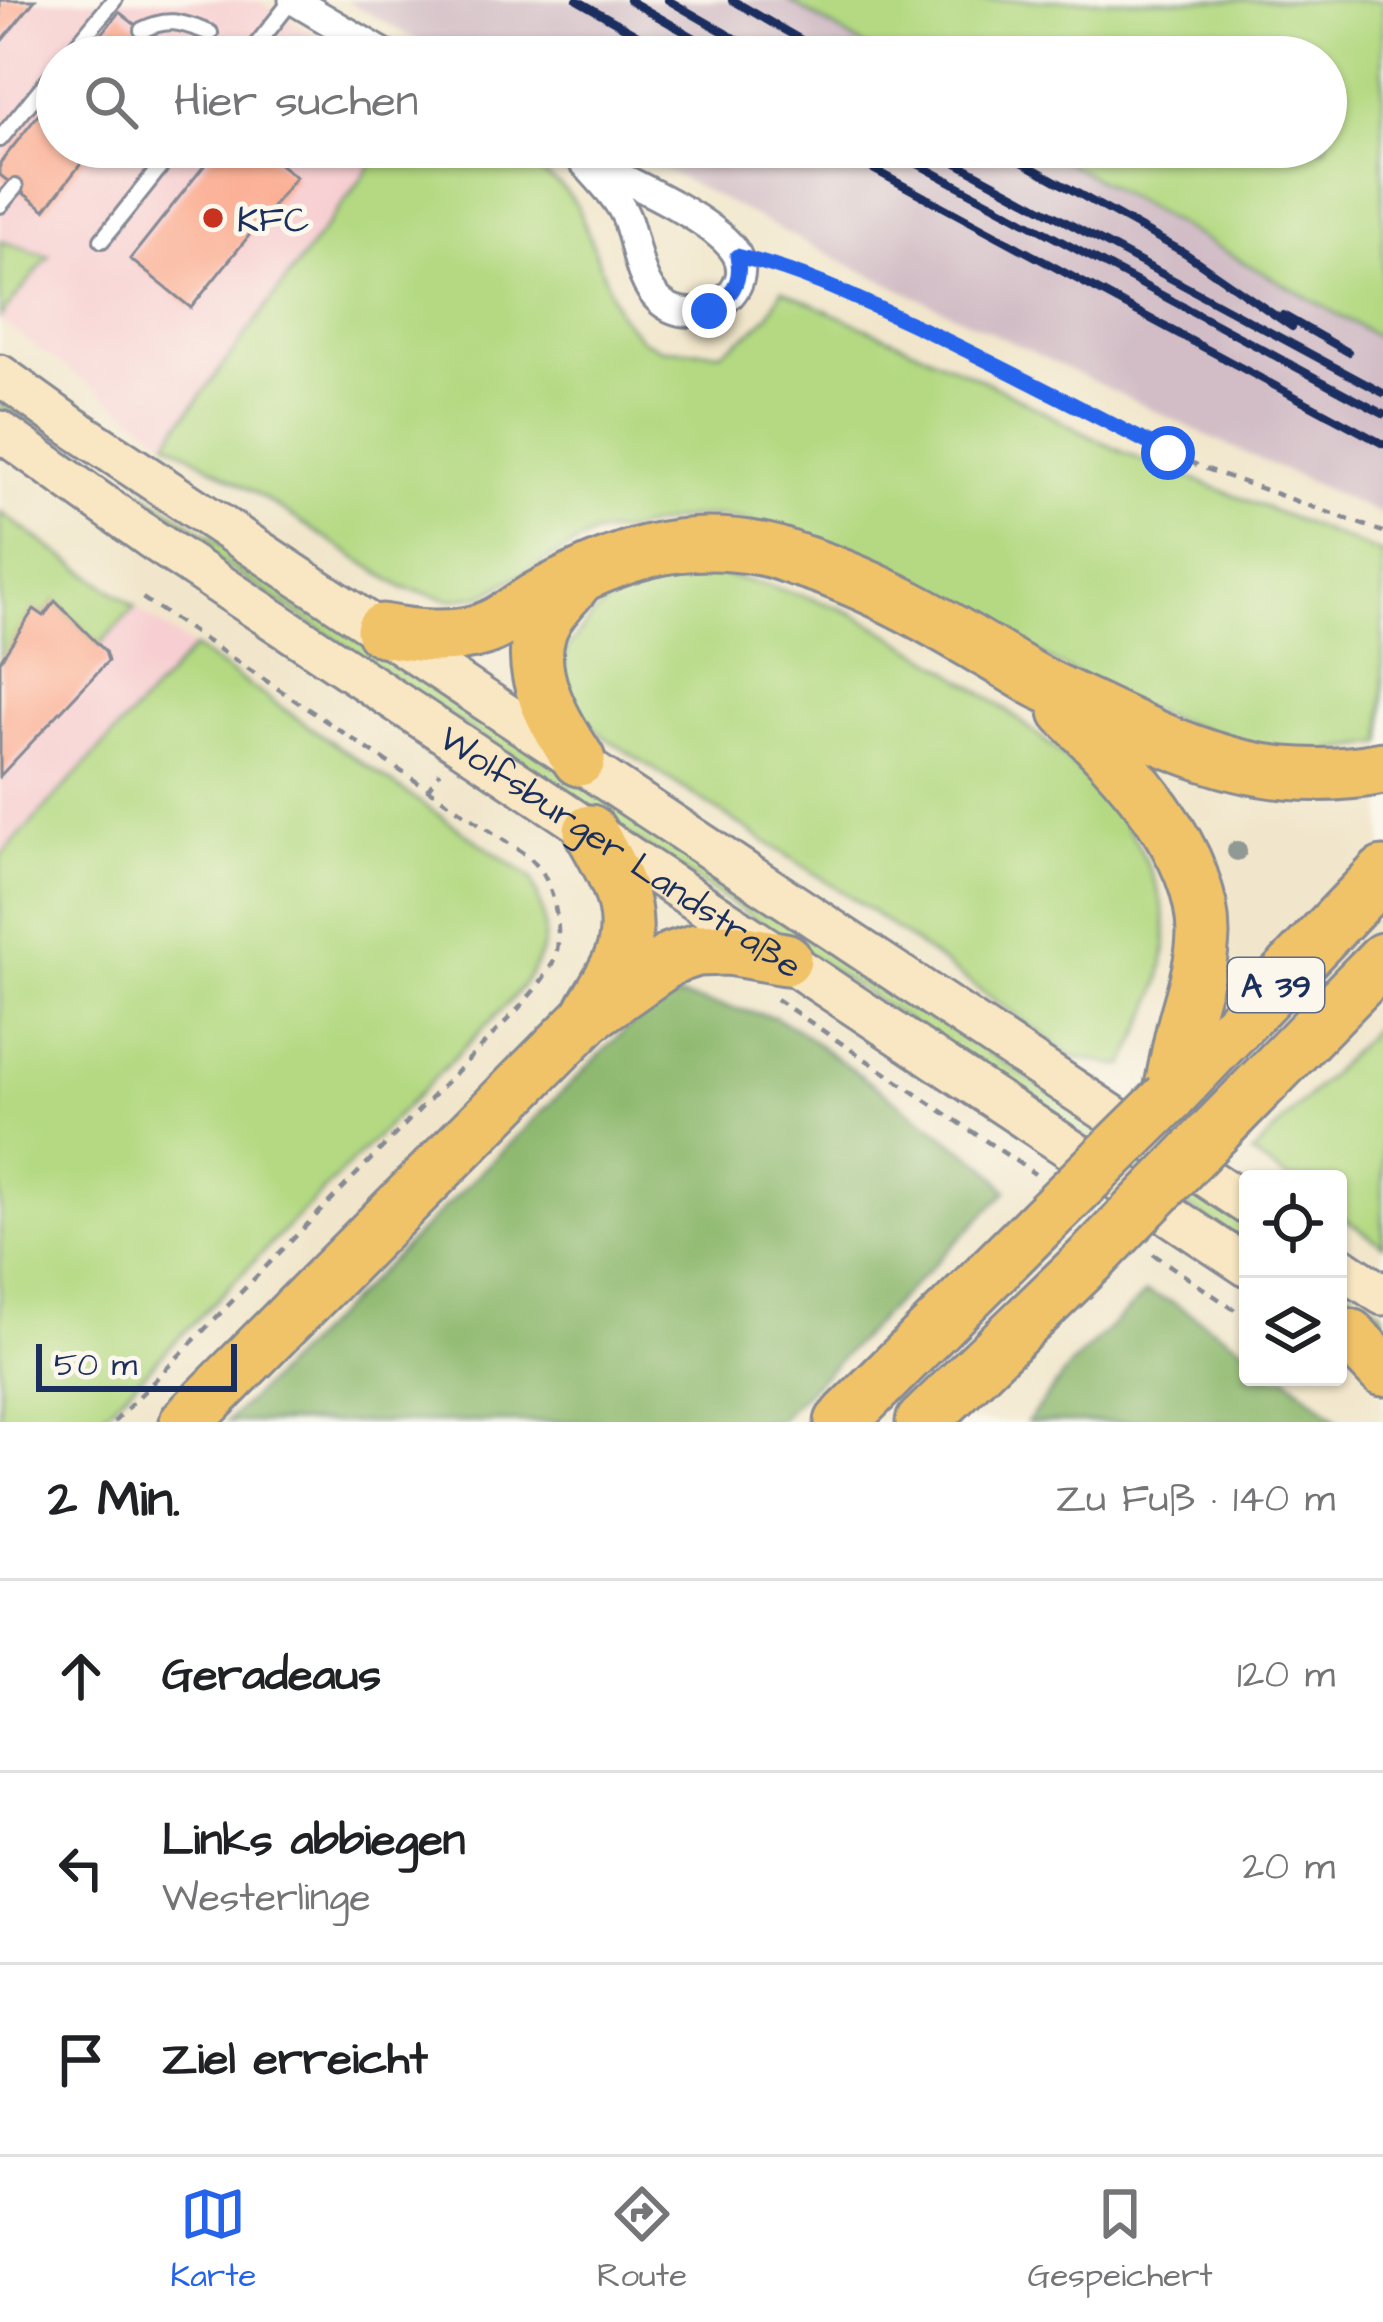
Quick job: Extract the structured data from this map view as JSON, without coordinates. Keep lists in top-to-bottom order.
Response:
{
  "streets": {
    "highway": ["A 39"],
    "main road": ["Wolfsburger Landstraße"]
  },
  "places": ["KFC"],
  "scale_bar": "50 m",
  "page": {
    "search": "Hier suchen",
    "scale": "50 m",
    "heading": ["2 Min.", "Zu Fuß · 140 m"],
    "list": [
      ["Geradeaus", "120 m"],
      ["Links abbiegen", "Westerlinge", "20 m"],
      "Ziel erreicht"
    ],
    "nav": ["Karte", "Route", "Gespeichert"]
  }
}
